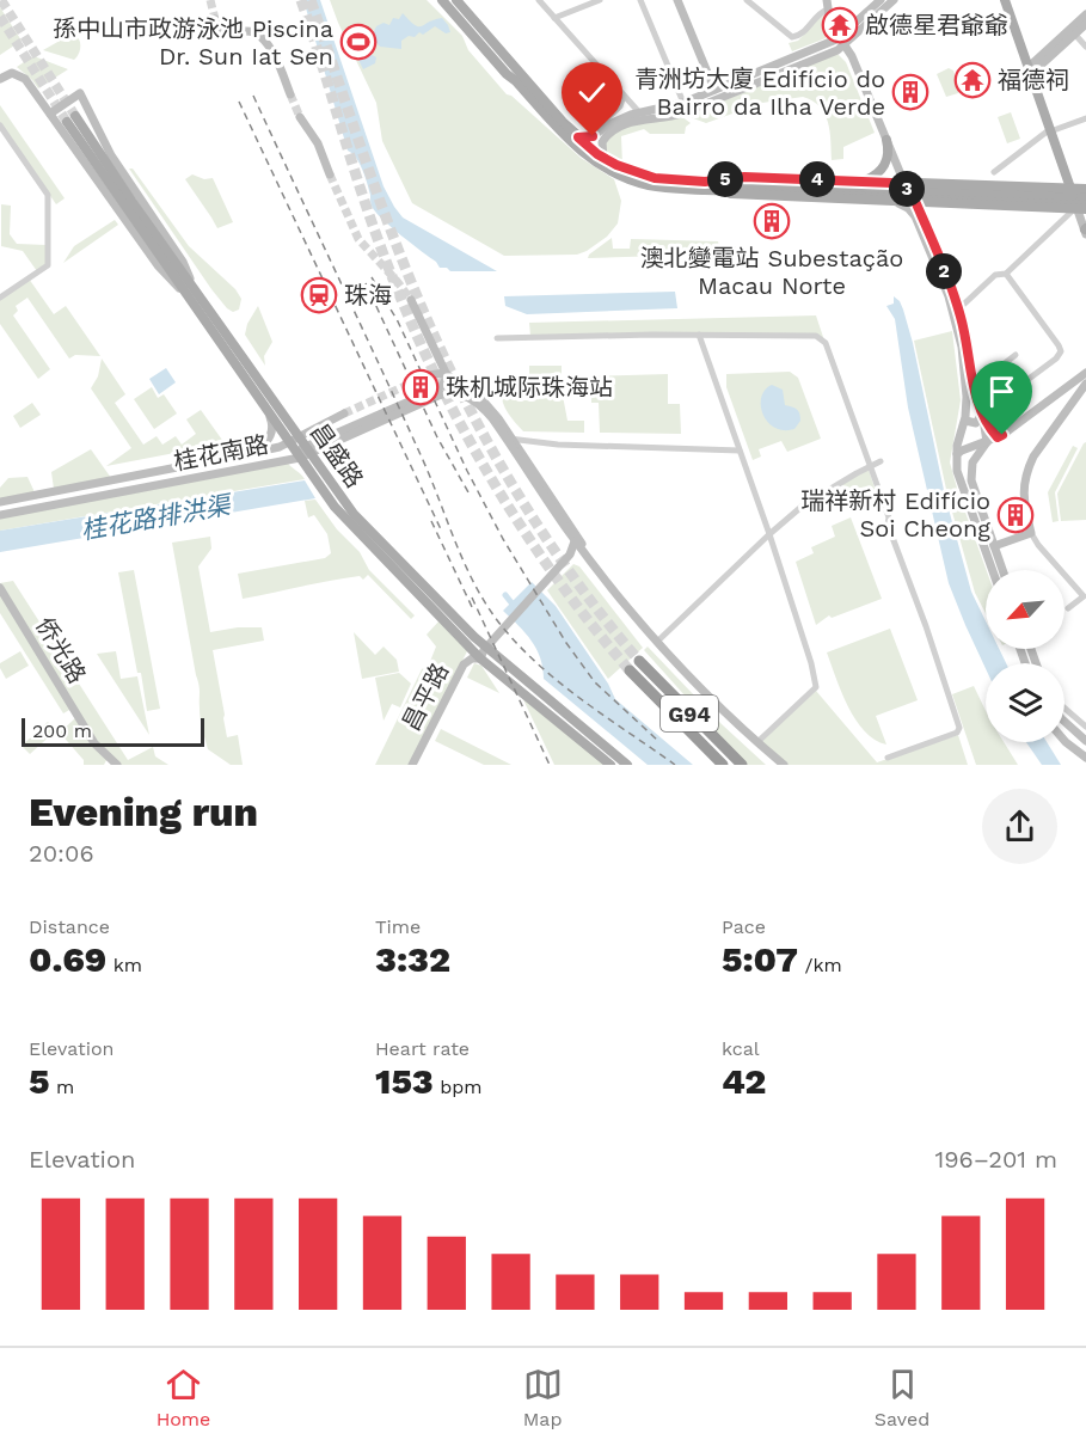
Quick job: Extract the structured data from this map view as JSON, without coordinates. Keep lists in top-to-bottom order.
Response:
{
  "streets": {
    "highway": ["G94"],
    "main road": [
      "桂花南路",
      "昌盛路",
      "侨光路",
      "昌平路"
    ]
  },
  "crossings": [
    ["桂花南路", "昌盛路"],
    ["昌盛路", "昌平路"]
  ],
  "water": ["桂花路排洪渠"],
  "places": {
    "temple": ["啟德星君爺爺", "福德祠"],
    "sports": ["孫中山市政游泳池 Piscina Dr. Sun Iat Sen"],
    "building": [
      "青洲坊大廈 Edifício do Bairro da Ilha Verde",
      "澳北變電站 Subestação Macau Norte",
      "珠机城际珠海站",
      "瑞祥新村 Edifício Soi Cheong"
    ],
    "station": ["珠海"]
  },
  "scale_bar": "200 m",
  "north": "bottom left",
  "page": {
    "pins": [
      "4",
      "5",
      "3",
      "2"
    ],
    "scale": "200 m",
    "heading": ["Evening run", "20:06"],
    "stats": [
      ["Distance", "0.69 km"],
      ["Time", "3:32"],
      ["Pace", "5:07 /km"],
      ["Elevation", "5 m"],
      ["Heart rate", "153 bpm"],
      ["kcal", "42"]
    ],
    "chart": ["Elevation", "196–201 m"],
    "tabs": ["Home", "Map", "Saved"]
  }
}
